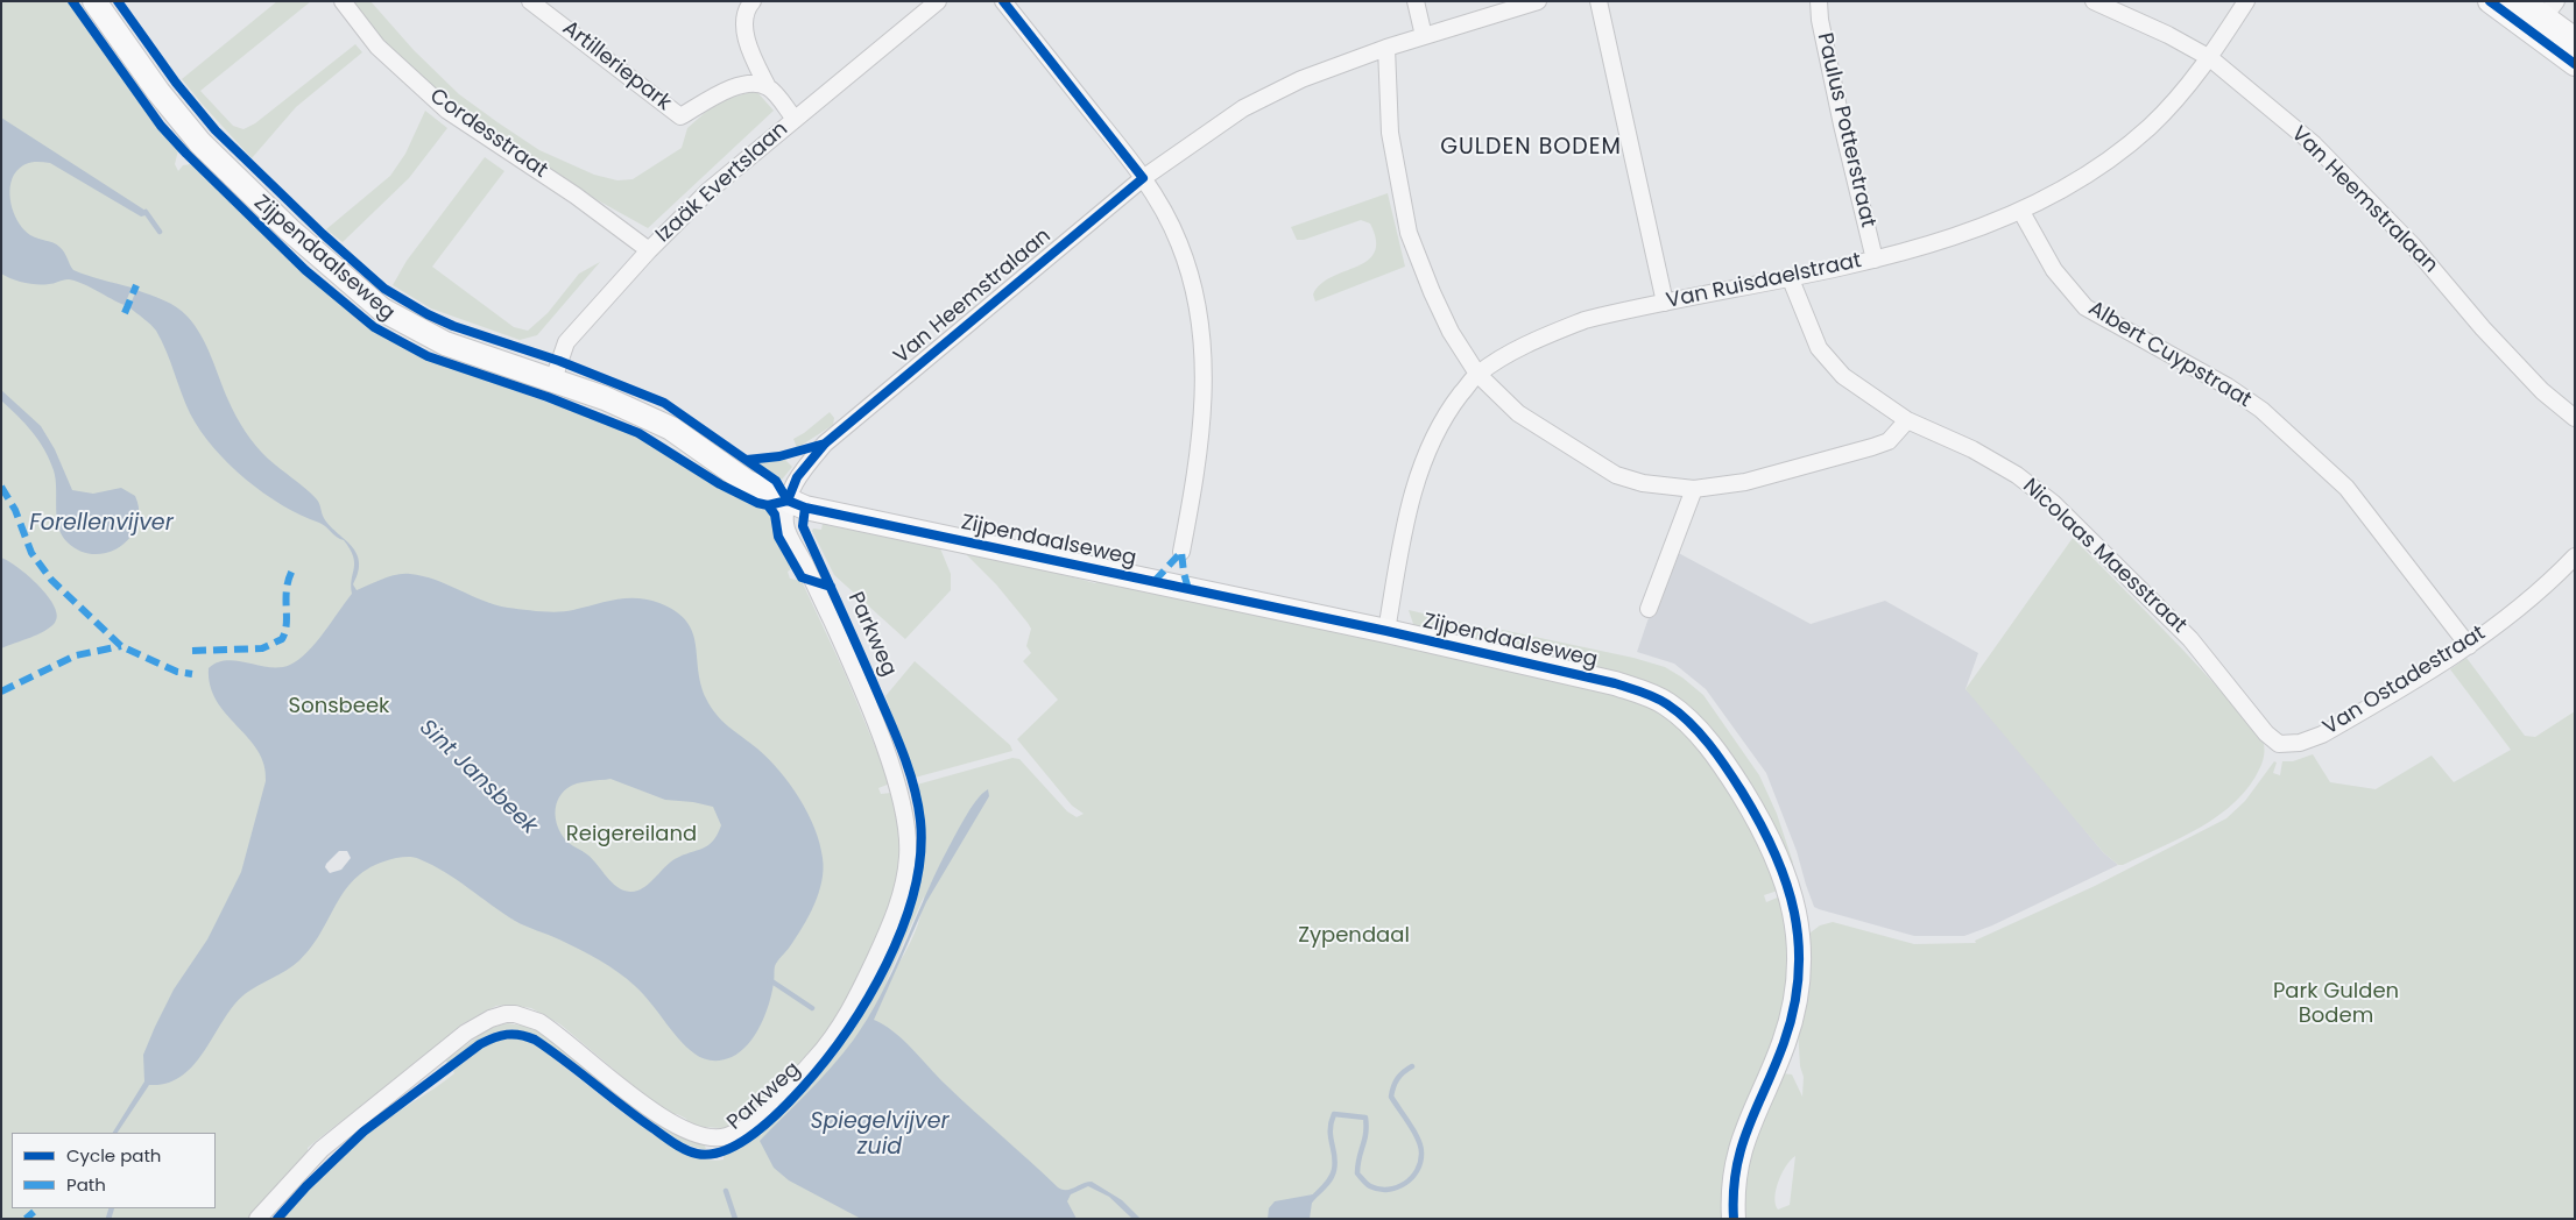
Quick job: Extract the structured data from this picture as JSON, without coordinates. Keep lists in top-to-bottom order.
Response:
{
  "streets": {
    "main road": ["Zijpendaalseweg"],
    "street": [
      "Artilleriepark",
      "Paulus Potterstraat",
      "Cordesstraat",
      "Izaäk Evertslaan",
      "Van Heemstralaan",
      "Van Ruisdaelstraat",
      "Albert Cuypstraat",
      "Nicolaas Maesstraat",
      "Parkweg",
      "Van Ostadestraat"
    ]
  },
  "crossings": [
    ["Paulus Potterstraat", "Van Ruisdaelstraat"],
    ["Cordesstraat", "Izaäk Evertslaan"],
    ["Izaäk Evertslaan", "Zijpendaalseweg"],
    ["Van Heemstralaan", "Zijpendaalseweg"],
    ["Van Heemstralaan", "Van Ruisdaelstraat"],
    ["Van Heemstralaan", "Parkweg"],
    ["Zijpendaalseweg", "Van Ruisdaelstraat"],
    ["Zijpendaalseweg", "Parkweg"],
    ["Van Ruisdaelstraat", "Albert Cuypstraat"],
    ["Van Ruisdaelstraat", "Nicolaas Maesstraat"],
    ["Albert Cuypstraat", "Van Ostadestraat"],
    ["Nicolaas Maesstraat", "Van Ostadestraat"]
  ],
  "districts": ["GULDEN BODEM"],
  "water": ["Forellenvijver", "Sint Jansbeek", "Spiegelvijver zuid"],
  "parks": [
    "Sonsbeek",
    "Reigereiland",
    "Zypendaal",
    "Park Gulden Bodem"
  ],
  "legend": ["Cycle path", "Path"]
}
